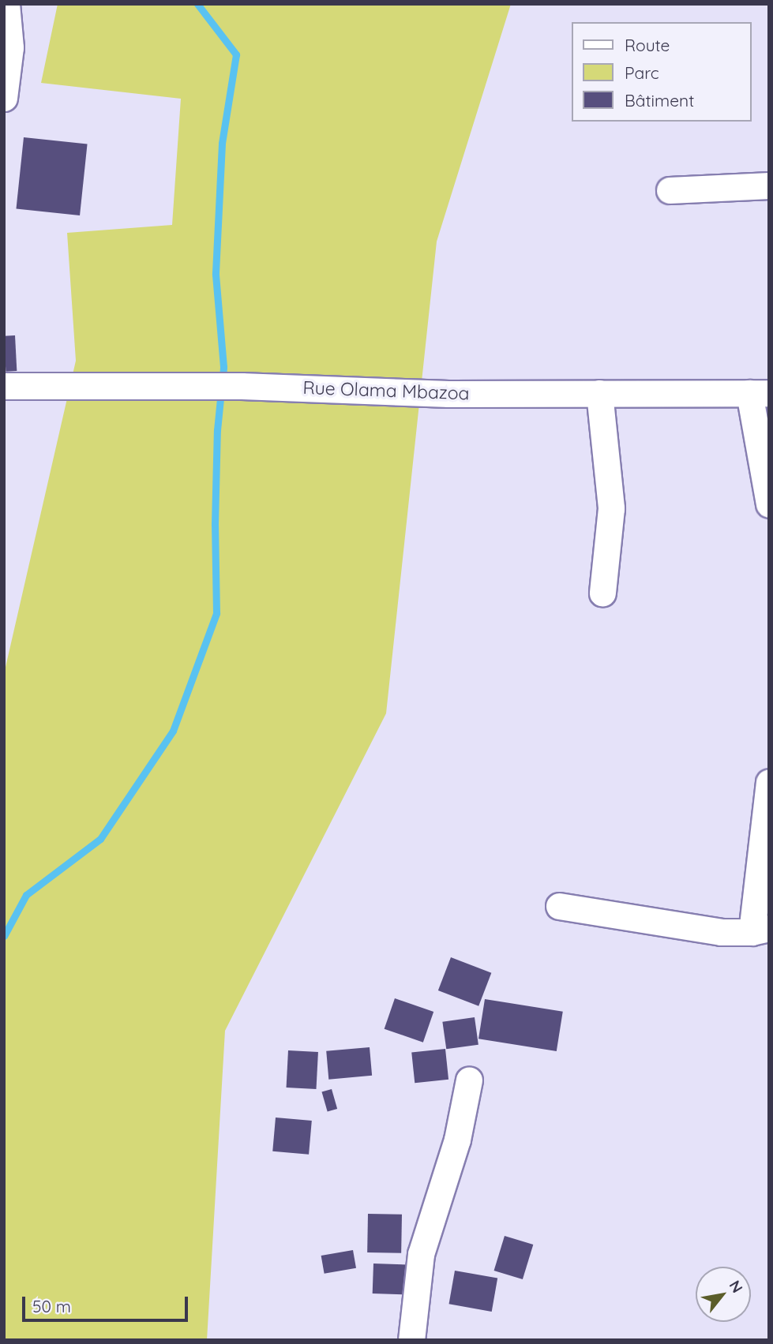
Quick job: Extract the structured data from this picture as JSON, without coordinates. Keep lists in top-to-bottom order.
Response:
{
  "streets": {
    "street": ["Rue Olama Mbazoa"]
  },
  "legend": ["Route", "Parc", "Bâtiment"],
  "scale_bar": "50 m",
  "north": "top right"
}
